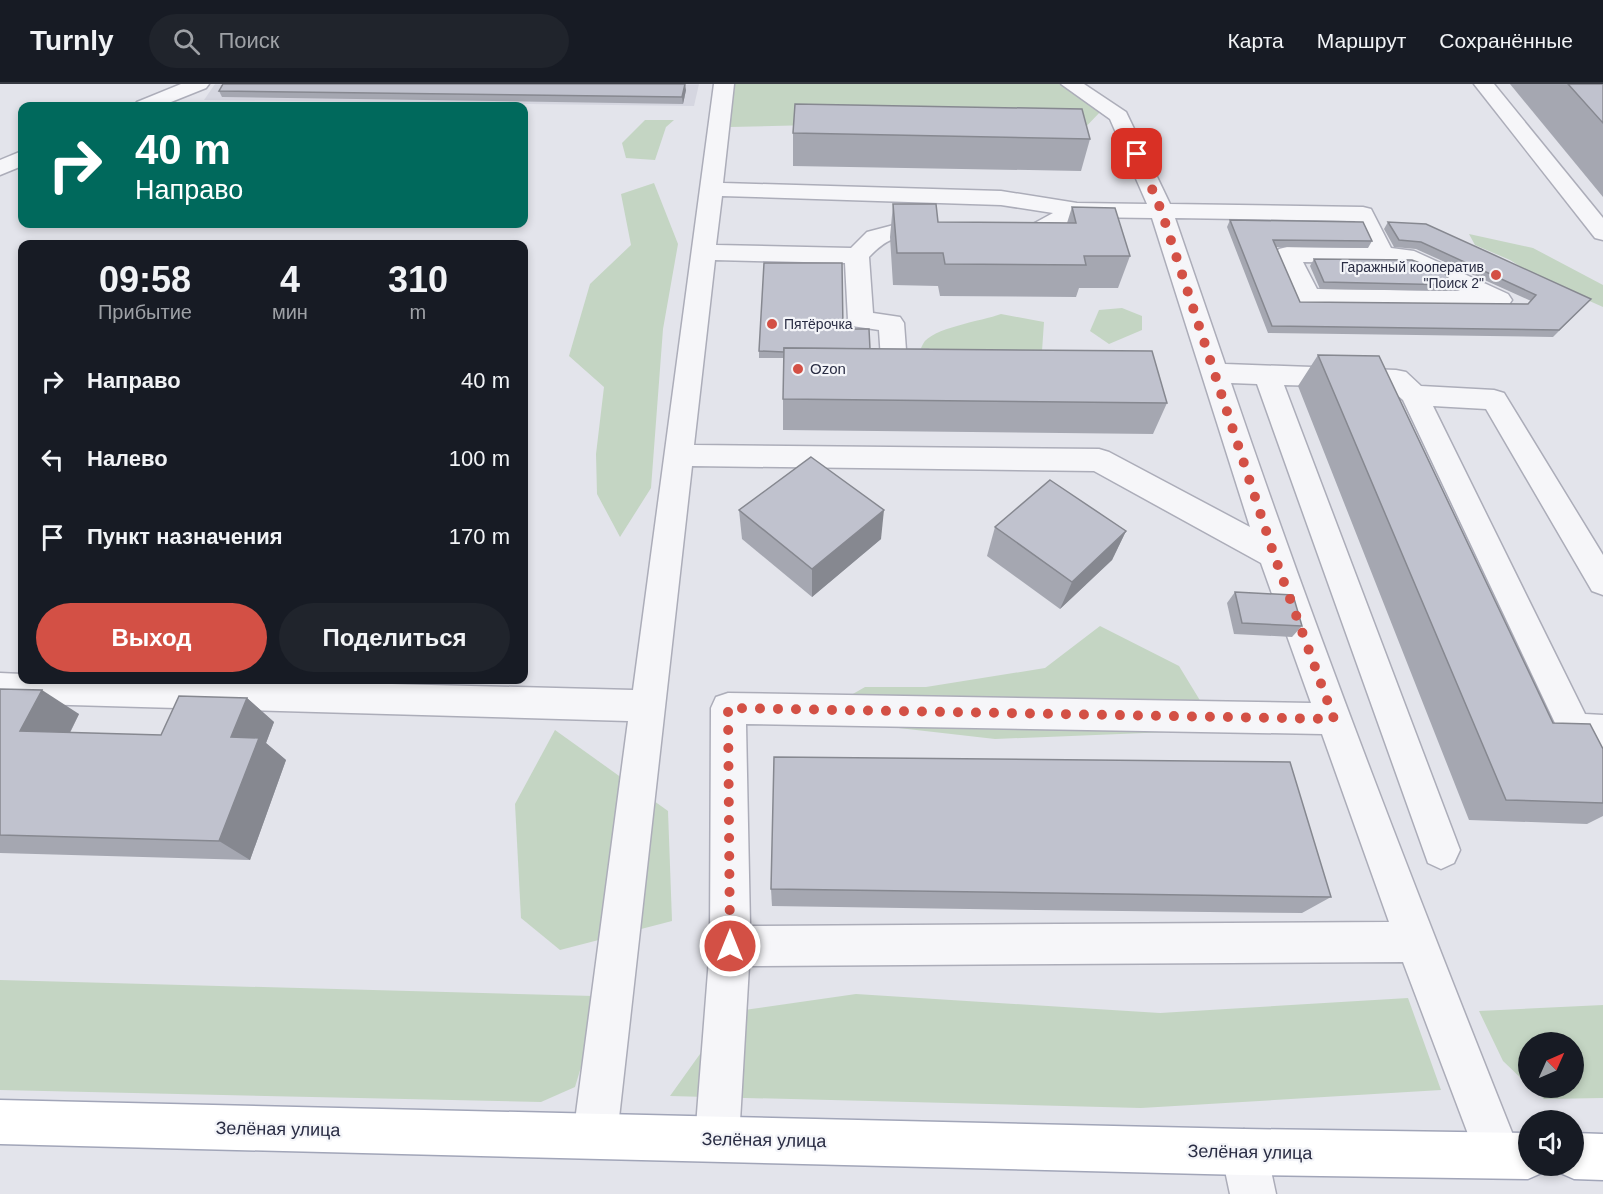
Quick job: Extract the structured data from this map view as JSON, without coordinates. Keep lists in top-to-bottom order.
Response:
{
  "streets": {
    "main road": ["Зелёная улица"]
  },
  "places": ["Гаражный кооператив \"Поиск 2\"", "Пятёрочка", "Ozon"],
  "north": "top right",
  "page": {
    "header": "Turnly",
    "search": "Поиск",
    "nav": ["Карта", "Маршрут", "Сохранённые"],
    "turn": ["40 m", "Направо"],
    "eta": [
      "09:58",
      "Прибытие",
      "4",
      "мин",
      "310",
      "m"
    ],
    "list": [
      {
        "name": "Направо",
        "value": "40 m"
      },
      {
        "name": "Налево",
        "value": "100 m"
      },
      {
        "name": "Пункт назначения",
        "value": "170 m"
      }
    ],
    "buttons": ["Выход", "Поделиться"]
  }
}
